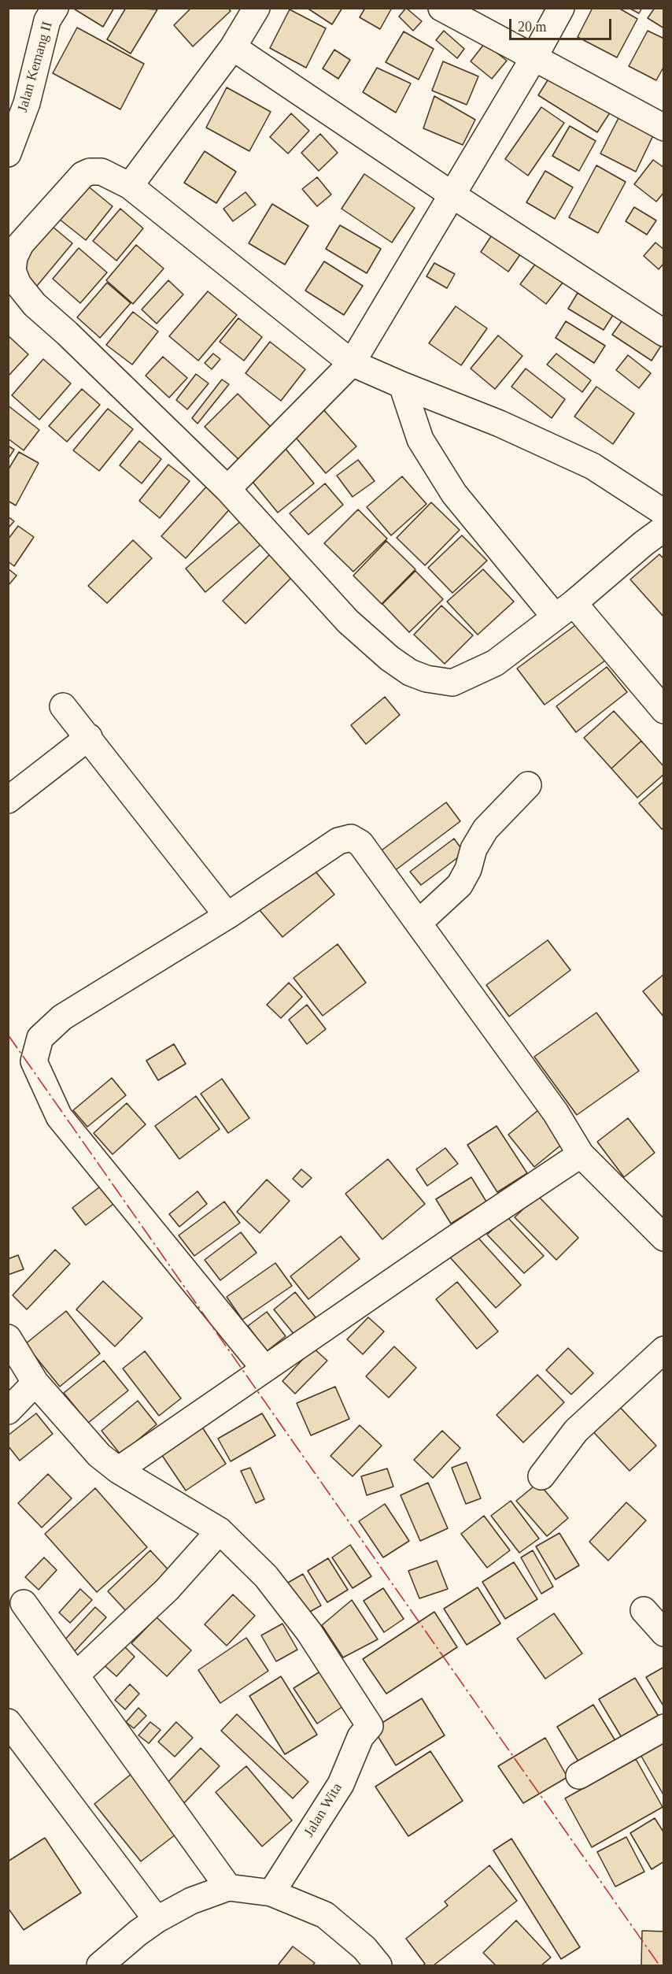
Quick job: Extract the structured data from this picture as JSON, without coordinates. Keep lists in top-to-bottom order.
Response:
{
  "streets": {
    "street": ["Jalan Kemang II", "Jalan Wita"]
  },
  "scale_bar": "20 m"
}
